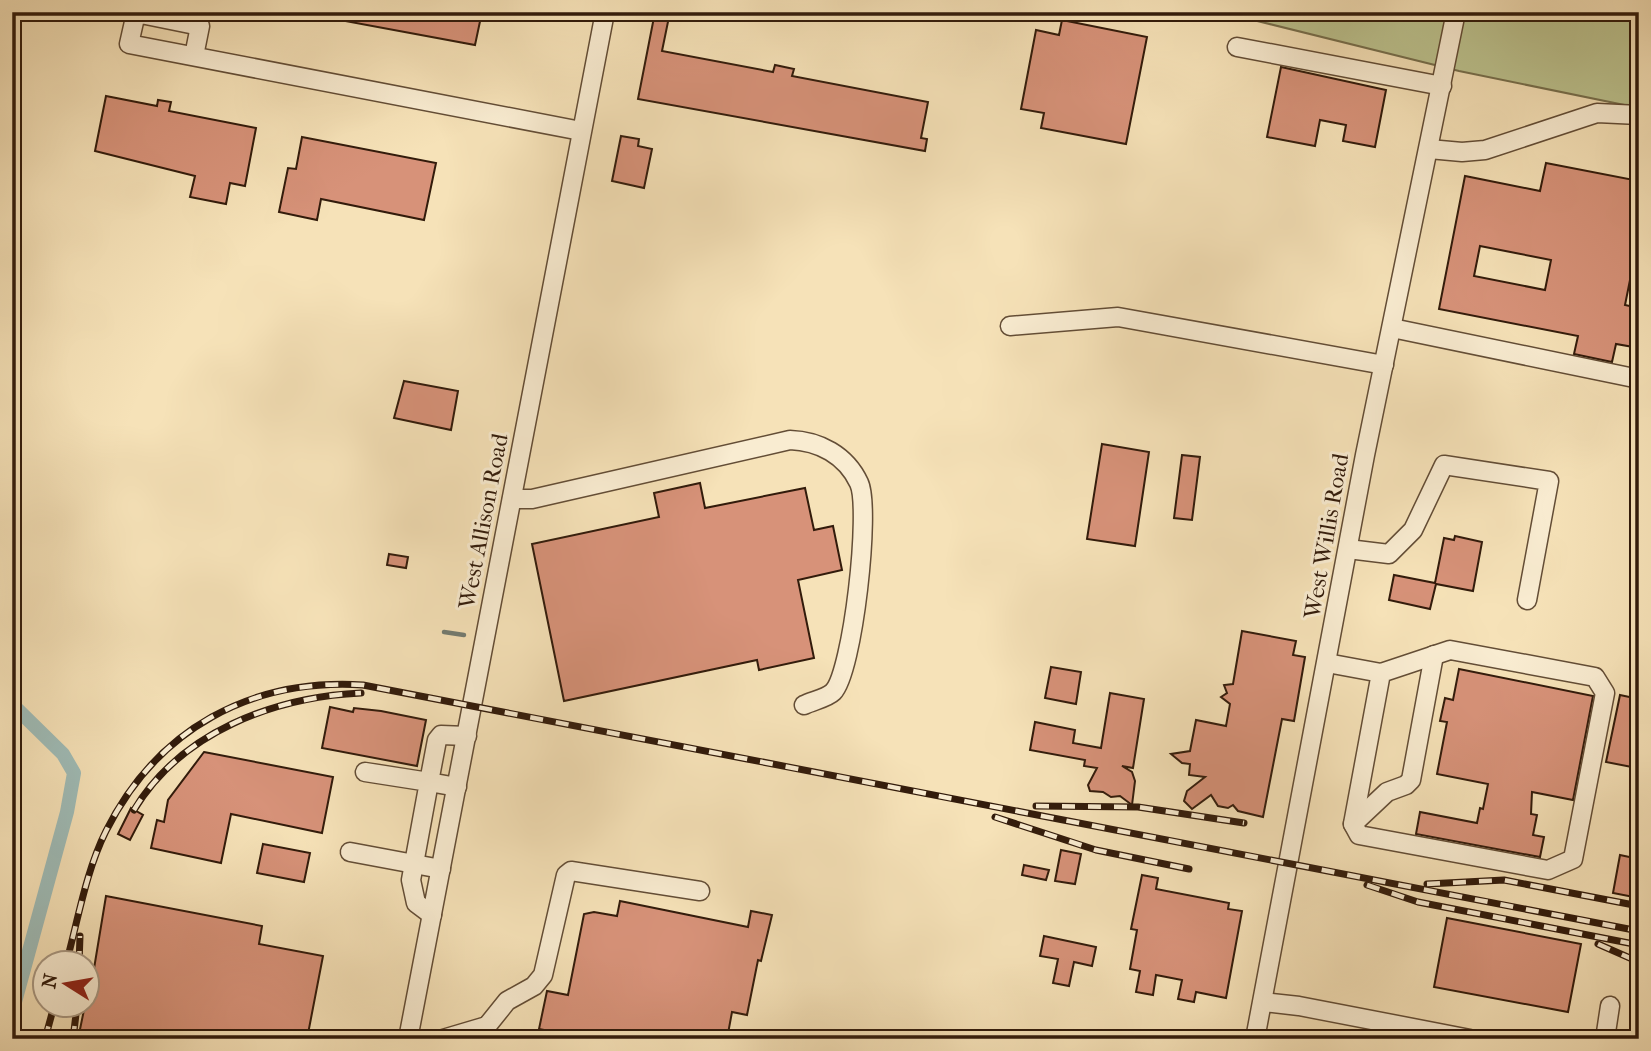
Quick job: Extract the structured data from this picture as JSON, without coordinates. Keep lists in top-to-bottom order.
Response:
{
  "streets": {
    "street": ["West Allison Road", "West Willis Road"]
  },
  "north": "left"
}
